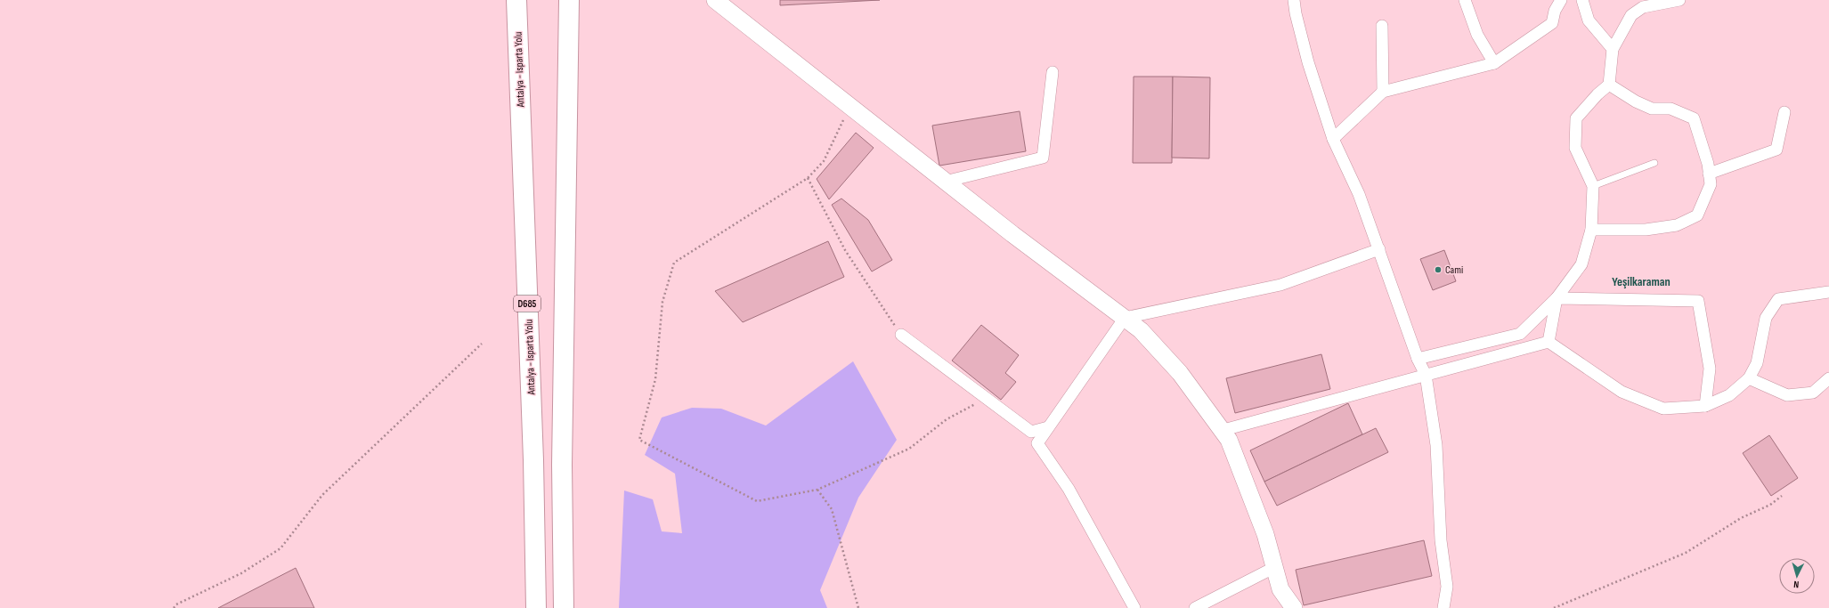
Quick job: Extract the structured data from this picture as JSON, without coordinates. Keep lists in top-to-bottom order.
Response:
{
  "streets": {
    "highway": ["Antalya - Isparta Yolu", "D685"]
  },
  "districts": ["Yeşilkaraman"],
  "places": ["Cami"],
  "north": "bottom"
}
